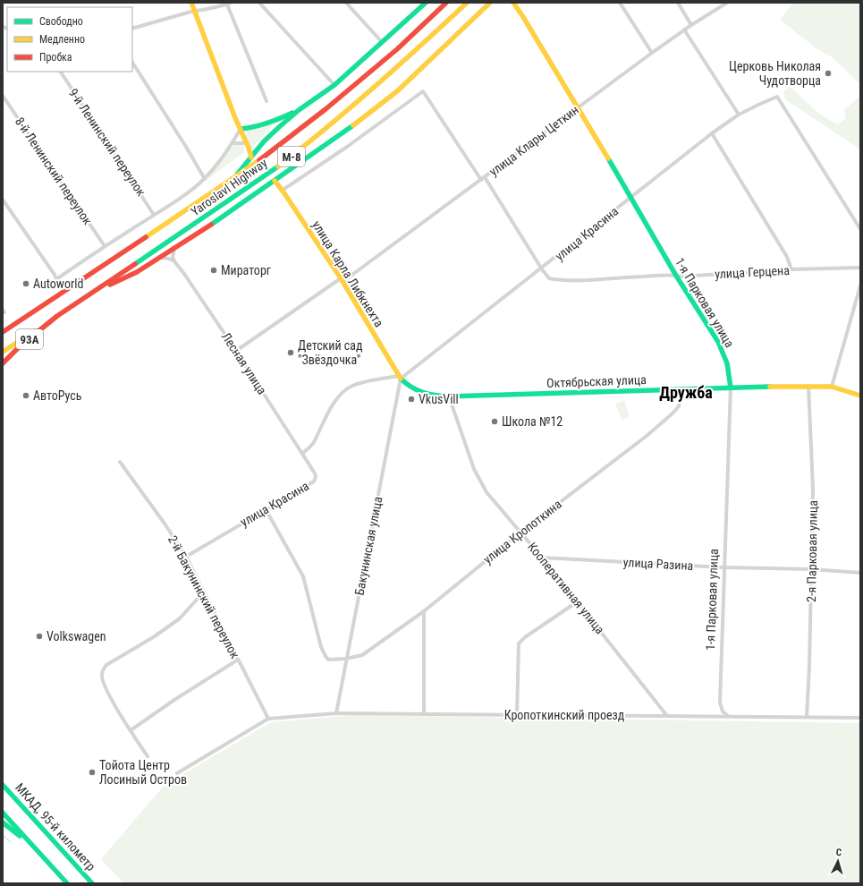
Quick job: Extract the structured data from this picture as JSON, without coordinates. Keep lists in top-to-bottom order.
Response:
{
  "streets": {
    "main road": [
      "М-8",
      "Yaroslavl Highway",
      "улица Карла Либкнехта",
      "1-я Парковая улица",
      "93A",
      "Октябрьская улица",
      "МКАД, 95-й километр"
    ],
    "street": [
      "улица Клары Цеткин",
      "9-й Ленинский переулок",
      "8-й Ленинский переулок",
      "улица Красина",
      "улица Герцена",
      "Лесная улица",
      "улица Кропоткина",
      "Бакунинская улица",
      "2-я Парковая улица",
      "улица Разина",
      "Кооперативная улица",
      "2-й Бакунинский переулок",
      "Кропоткинский проезд"
    ]
  },
  "crossings": [
    ["улица Клары Цеткин", "улица Карла Либкнехта"],
    ["улица Клары Цеткин", "1-я Парковая улица"],
    ["улица Клары Цеткин", "Лесная улица"],
    ["Yaroslavl Highway", "93A"],
    ["улица Красина", "улица Герцена"],
    ["улица Красина", "улица Карла Либкнехта"],
    ["улица Красина", "1-я Парковая улица"],
    ["улица Красина", "Лесная улица"],
    ["улица Красина", "Октябрьская улица"],
    ["улица Красина", "улица Кропоткина"],
    ["улица Красина", "Бакунинская улица"],
    ["улица Красина", "2-й Бакунинский переулок"],
    ["улица Герцена", "1-я Парковая улица"],
    ["улица Карла Либкнехта", "Октябрьская улица"],
    ["улица Карла Либкнехта", "Бакунинская улица"],
    ["1-я Парковая улица", "Октябрьская улица"],
    ["1-я Парковая улица", "улица Разина"],
    ["1-я Парковая улица", "Кропоткинский проезд"],
    ["Октябрьская улица", "улица Кропоткина"],
    ["Октябрьская улица", "Бакунинская улица"],
    ["Октябрьская улица", "2-я Парковая улица"],
    ["Октябрьская улица", "Кооперативная улица"],
    ["улица Кропоткина", "Бакунинская улица"],
    ["улица Кропоткина", "Кооперативная улица"],
    ["Бакунинская улица", "Кропоткинский проезд"],
    ["2-я Парковая улица", "улица Разина"],
    ["2-я Парковая улица", "Кропоткинский проезд"],
    ["улица Разина", "Кооперативная улица"],
    ["Кооперативная улица", "Кропоткинский проезд"],
    ["2-й Бакунинский переулок", "Кропоткинский проезд"]
  ],
  "districts": ["Дружба"],
  "places": [
    "Церковь Николая Чудотворца",
    "Мираторг",
    "Autoworld",
    "Детский сад \"Звёздочка\"",
    "АвтоРусь",
    "VkusVill",
    "Школа №12",
    "Volkswagen",
    "Тойота Центр Лосиный Остров"
  ],
  "legend": ["Свободно", "Медленно", "Пробка"],
  "north": "top"
}
